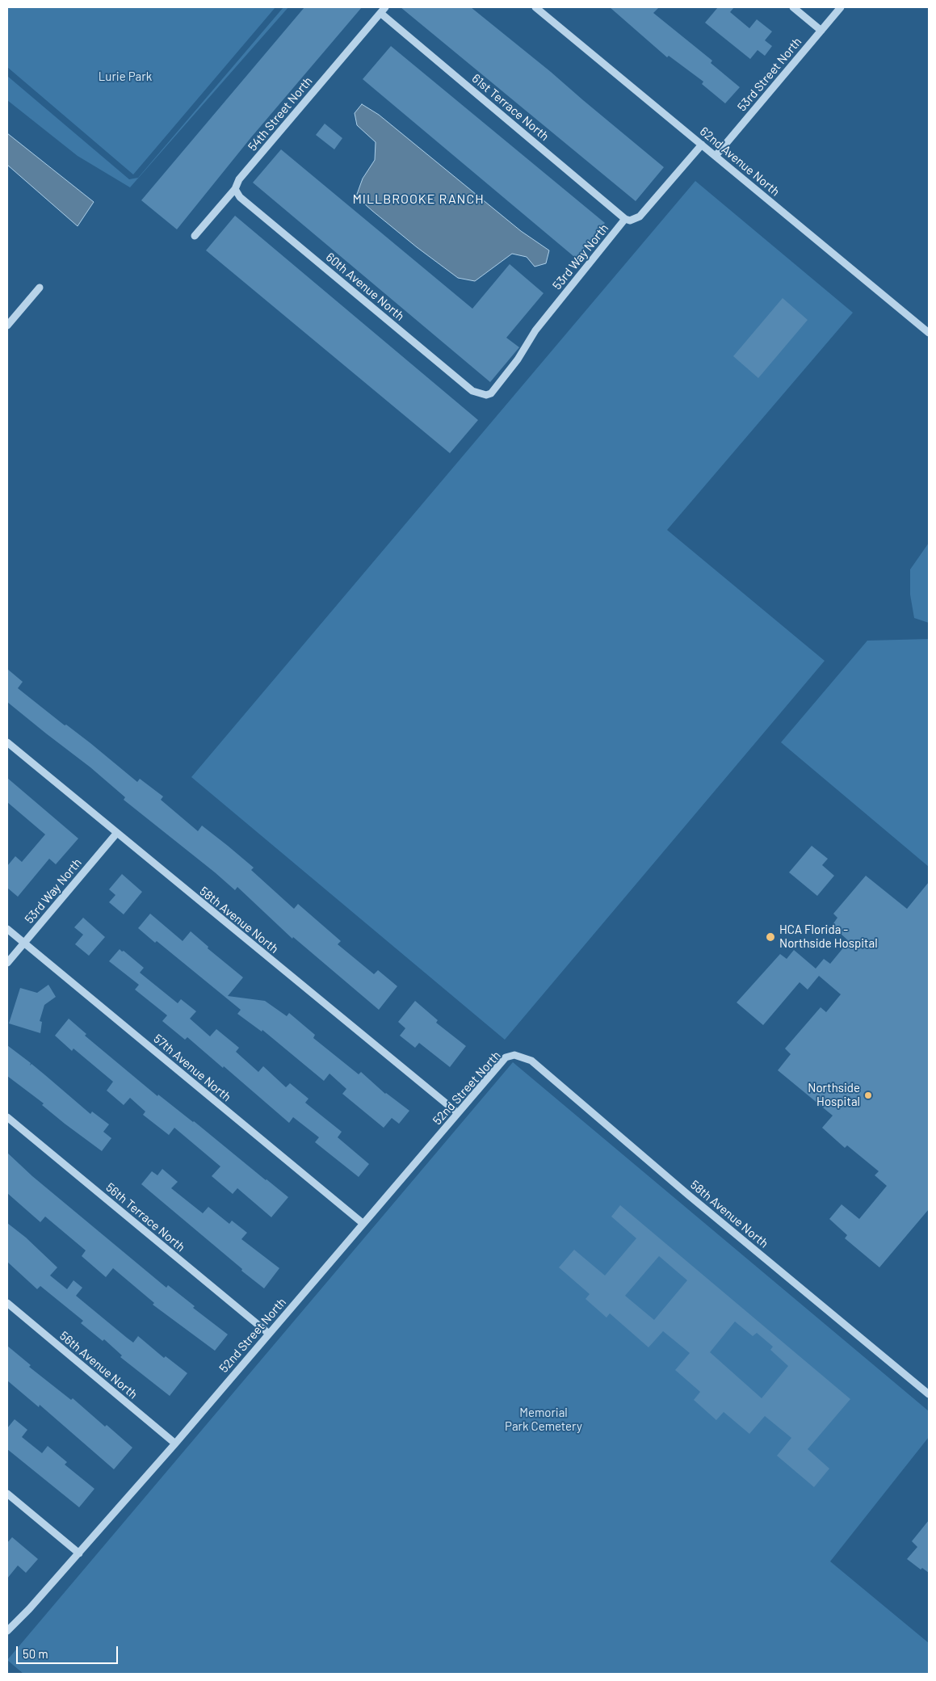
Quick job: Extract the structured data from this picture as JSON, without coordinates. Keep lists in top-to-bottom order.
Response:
{
  "streets": {
    "street": [
      "53rd Street North",
      "61st Terrace North",
      "54th Street North",
      "62nd Avenue North",
      "53rd Way North",
      "60th Avenue North",
      "58th Avenue North",
      "57th Avenue North",
      "52nd Street North",
      "56th Terrace North",
      "56th Avenue North"
    ]
  },
  "crossings": [
    ["53rd Street North", "62nd Avenue North"],
    ["61st Terrace North", "54th Street North"],
    ["61st Terrace North", "53rd Way North"],
    ["54th Street North", "60th Avenue North"],
    ["62nd Avenue North", "53rd Way North"],
    ["53rd Way North", "60th Avenue North"],
    ["53rd Way North", "58th Avenue North"],
    ["53rd Way North", "57th Avenue North"],
    ["58th Avenue North", "52nd Street North"],
    ["57th Avenue North", "52nd Street North"],
    ["52nd Street North", "56th Terrace North"],
    ["52nd Street North", "56th Avenue North"]
  ],
  "districts": ["MILLBROOKE RANCH"],
  "parks": ["Lurie Park", "Memorial Park Cemetery"],
  "places": ["HCA Florida - Northside Hospital", "Northside Hospital"],
  "scale_bar": "50 m"
}
